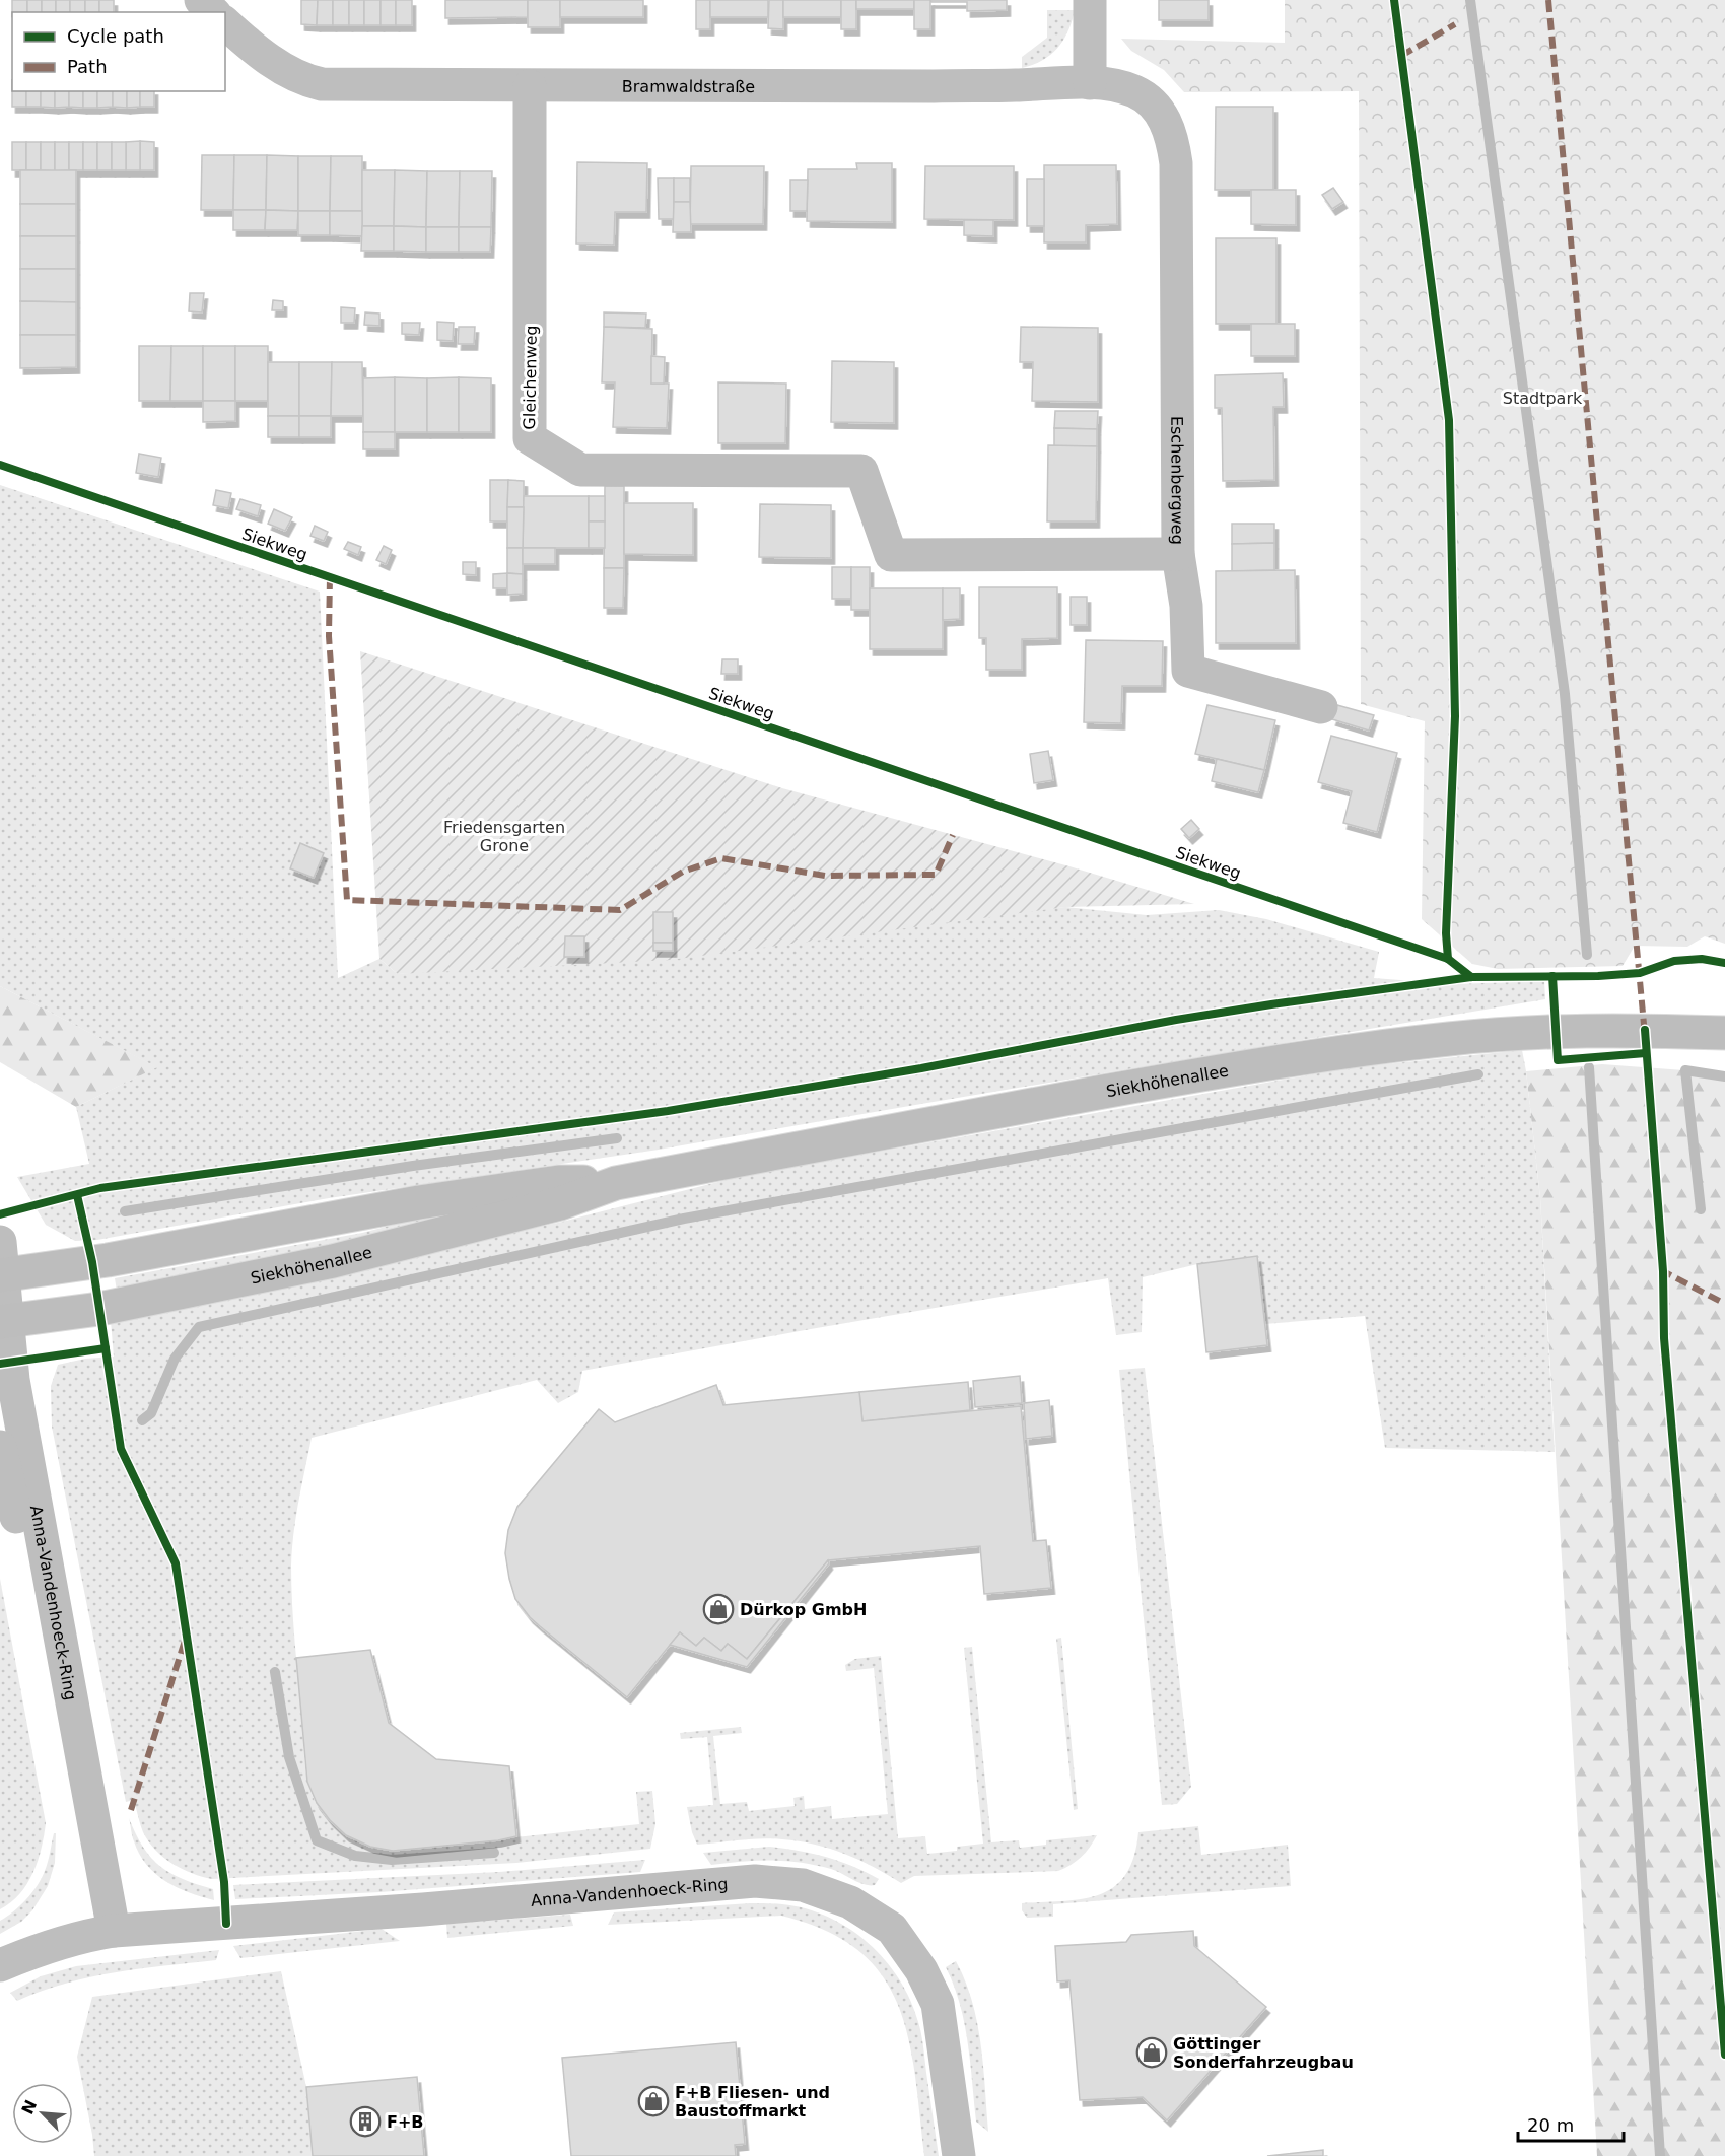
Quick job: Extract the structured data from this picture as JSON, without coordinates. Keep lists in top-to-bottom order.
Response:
{
  "streets": {
    "main road": ["Siekhöhenallee"],
    "street": [
      "Bramwaldstraße",
      "Gleichenweg",
      "Eschenbergweg",
      "Anna-Vandenhoeck-Ring"
    ],
    "cycle path": ["Siekweg"]
  },
  "crossings": [
    ["Bramwaldstraße", "Gleichenweg"],
    ["Bramwaldstraße", "Eschenbergweg"],
    ["Gleichenweg", "Eschenbergweg"],
    ["Siekhöhenallee", "Anna-Vandenhoeck-Ring"]
  ],
  "parks": ["Stadtpark", "Friedensgarten Grone"],
  "places": {
    "shop": ["Dürkop GmbH", "Göttinger Sonderfahrzeugbau", "F+B Fliesen- und Baustoffmarkt"],
    "building": ["F+B"]
  },
  "legend": ["Cycle path", "Path"],
  "scale_bar": "20 m",
  "north": "top left"
}
